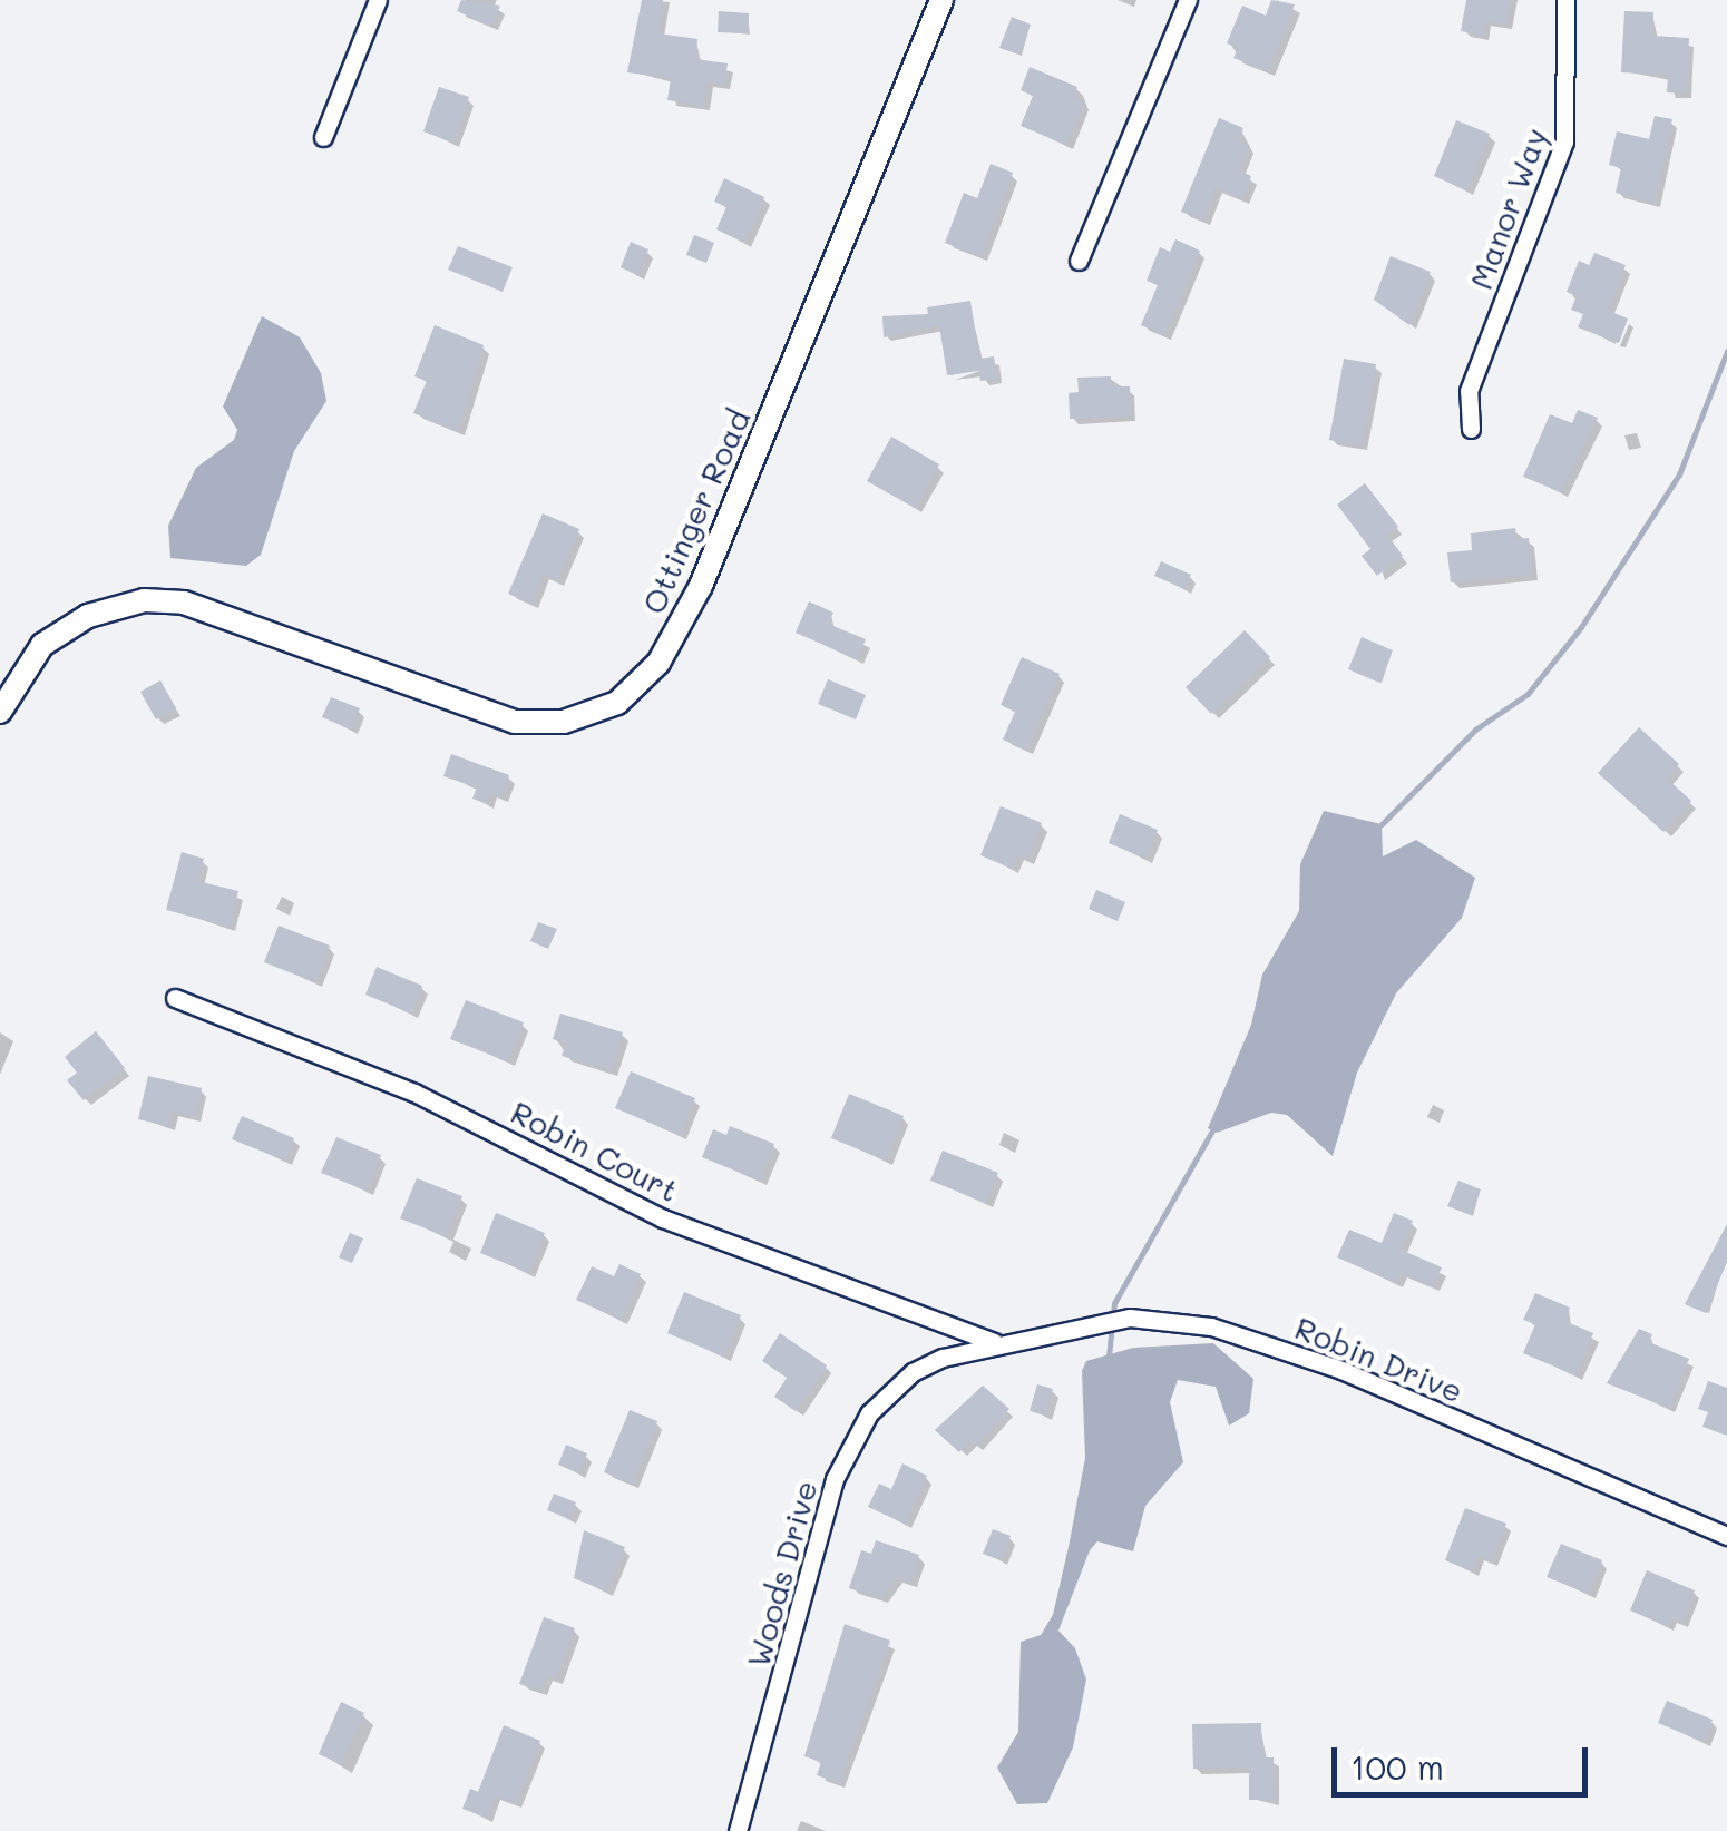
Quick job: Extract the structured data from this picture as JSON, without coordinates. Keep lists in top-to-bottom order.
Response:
{
  "streets": {
    "street": [
      "Manor Way",
      "Ottinger Road",
      "Robin Court",
      "Robin Drive",
      "Woods Drive"
    ]
  },
  "crossings": [
    ["Robin Court", "Robin Drive"],
    ["Robin Court", "Woods Drive"],
    ["Robin Drive", "Woods Drive"]
  ],
  "scale_bar": "100 m"
}
